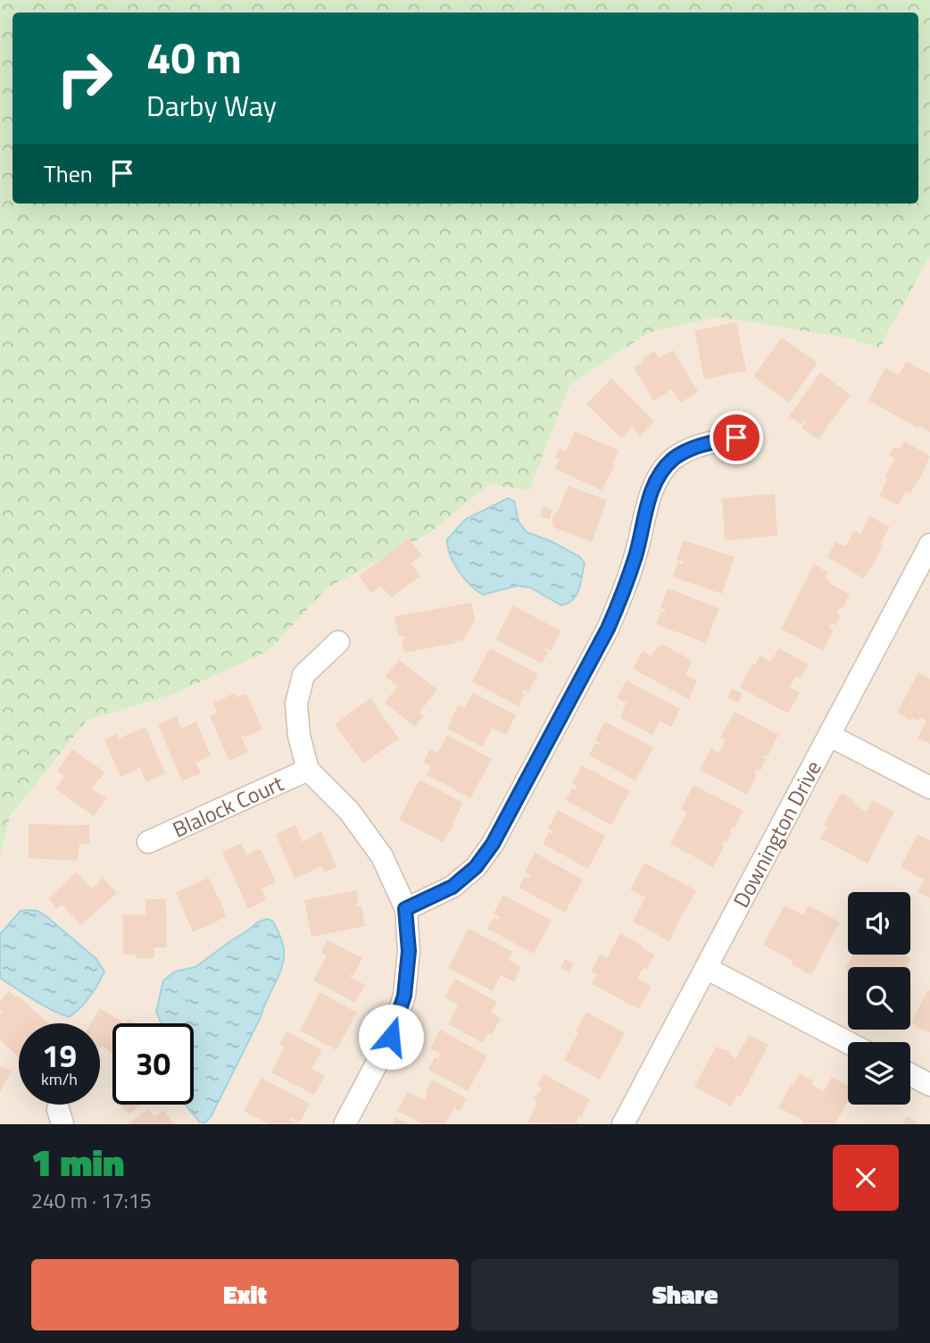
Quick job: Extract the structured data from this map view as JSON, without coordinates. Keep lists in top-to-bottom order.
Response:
{
  "streets": {
    "street": ["Blalock Court", "Downington Drive"]
  },
  "page": {
    "turn": ["40 m", "Darby Way"],
    "then": "Then",
    "speed": "19 km/h",
    "limit": "30",
    "heading": ["1 min", "240 m · 17:15"],
    "buttons": ["Exit", "Share"]
  }
}
